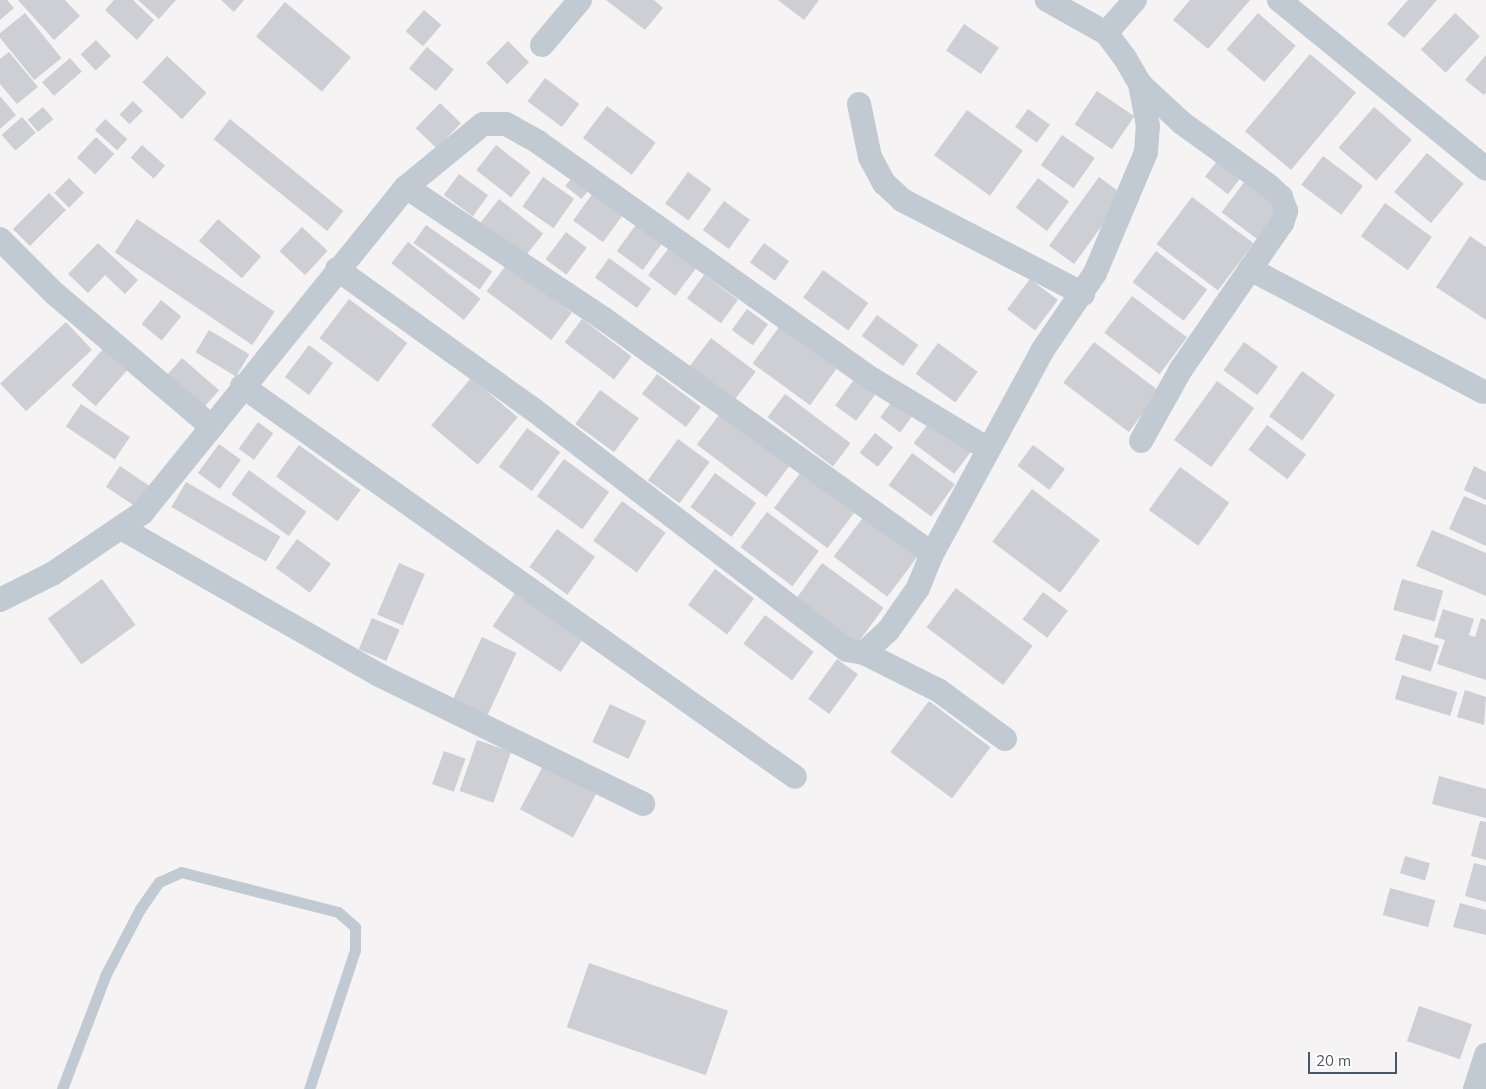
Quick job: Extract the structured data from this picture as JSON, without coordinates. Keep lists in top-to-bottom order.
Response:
{
  "scale_bar": "20 m"
}
